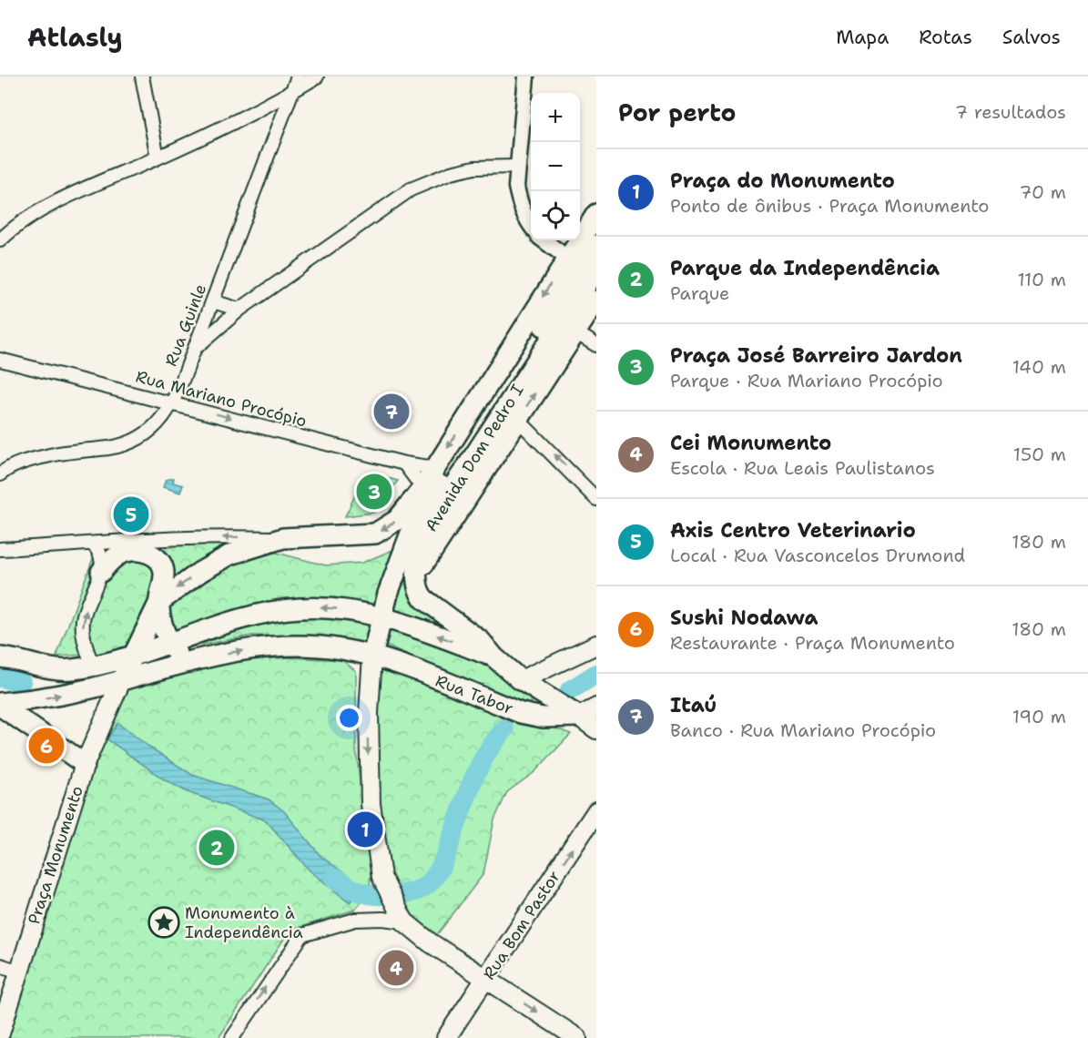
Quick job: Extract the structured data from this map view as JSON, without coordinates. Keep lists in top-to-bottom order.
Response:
{
  "streets": {
    "main road": [
      "Avenida Dom Pedro I",
      "Rua Tabor",
      "Praça Monumento",
      "Rua Bom Pastor"
    ],
    "street": ["Rua Guinle", "Rua Mariano Procópio"]
  },
  "crossings": [
    ["Rua Guinle", "Rua Mariano Procópio"],
    ["Rua Mariano Procópio", "Avenida Dom Pedro I"],
    ["Avenida Dom Pedro I", "Rua Tabor"],
    ["Avenida Dom Pedro I", "Praça Monumento"]
  ],
  "one_way": ["Rua Mariano Procópio", "Rua Bom Pastor"],
  "places": {
    "place": ["Monumento à Independência"]
  },
  "page": {
    "header": "Atlasly",
    "nav": ["Mapa", "Rotas", "Salvos"],
    "heading": ["Por perto", "7 resultados"],
    "map_buttons": ["+", "−"],
    "list": [
      {
        "mark": "1",
        "name": "Praça do Monumento",
        "note": "Ponto de ônibus · Praça Monumento",
        "value": "70 m"
      },
      {
        "mark": "2",
        "name": "Parque da Independência",
        "note": "Parque",
        "value": "110 m"
      },
      {
        "mark": "3",
        "name": "Praça José Barreiro Jardon",
        "note": "Parque · Rua Mariano Procópio",
        "value": "140 m"
      },
      {
        "mark": "4",
        "name": "Cei Monumento",
        "note": "Escola · Rua Leais Paulistanos",
        "value": "150 m"
      },
      {
        "mark": "5",
        "name": "Axis Centro Veterinario",
        "note": "Local · Rua Vasconcelos Drumond",
        "value": "180 m"
      },
      {
        "mark": "6",
        "name": "Sushi Nodawa",
        "note": "Restaurante · Praça Monumento",
        "value": "180 m"
      },
      {
        "mark": "7",
        "name": "Itaú",
        "note": "Banco · Rua Mariano Procópio",
        "value": "190 m"
      }
    ],
    "pins": [
      "7",
      "3",
      "5",
      "6",
      "1",
      "2",
      "4"
    ]
  }
}
